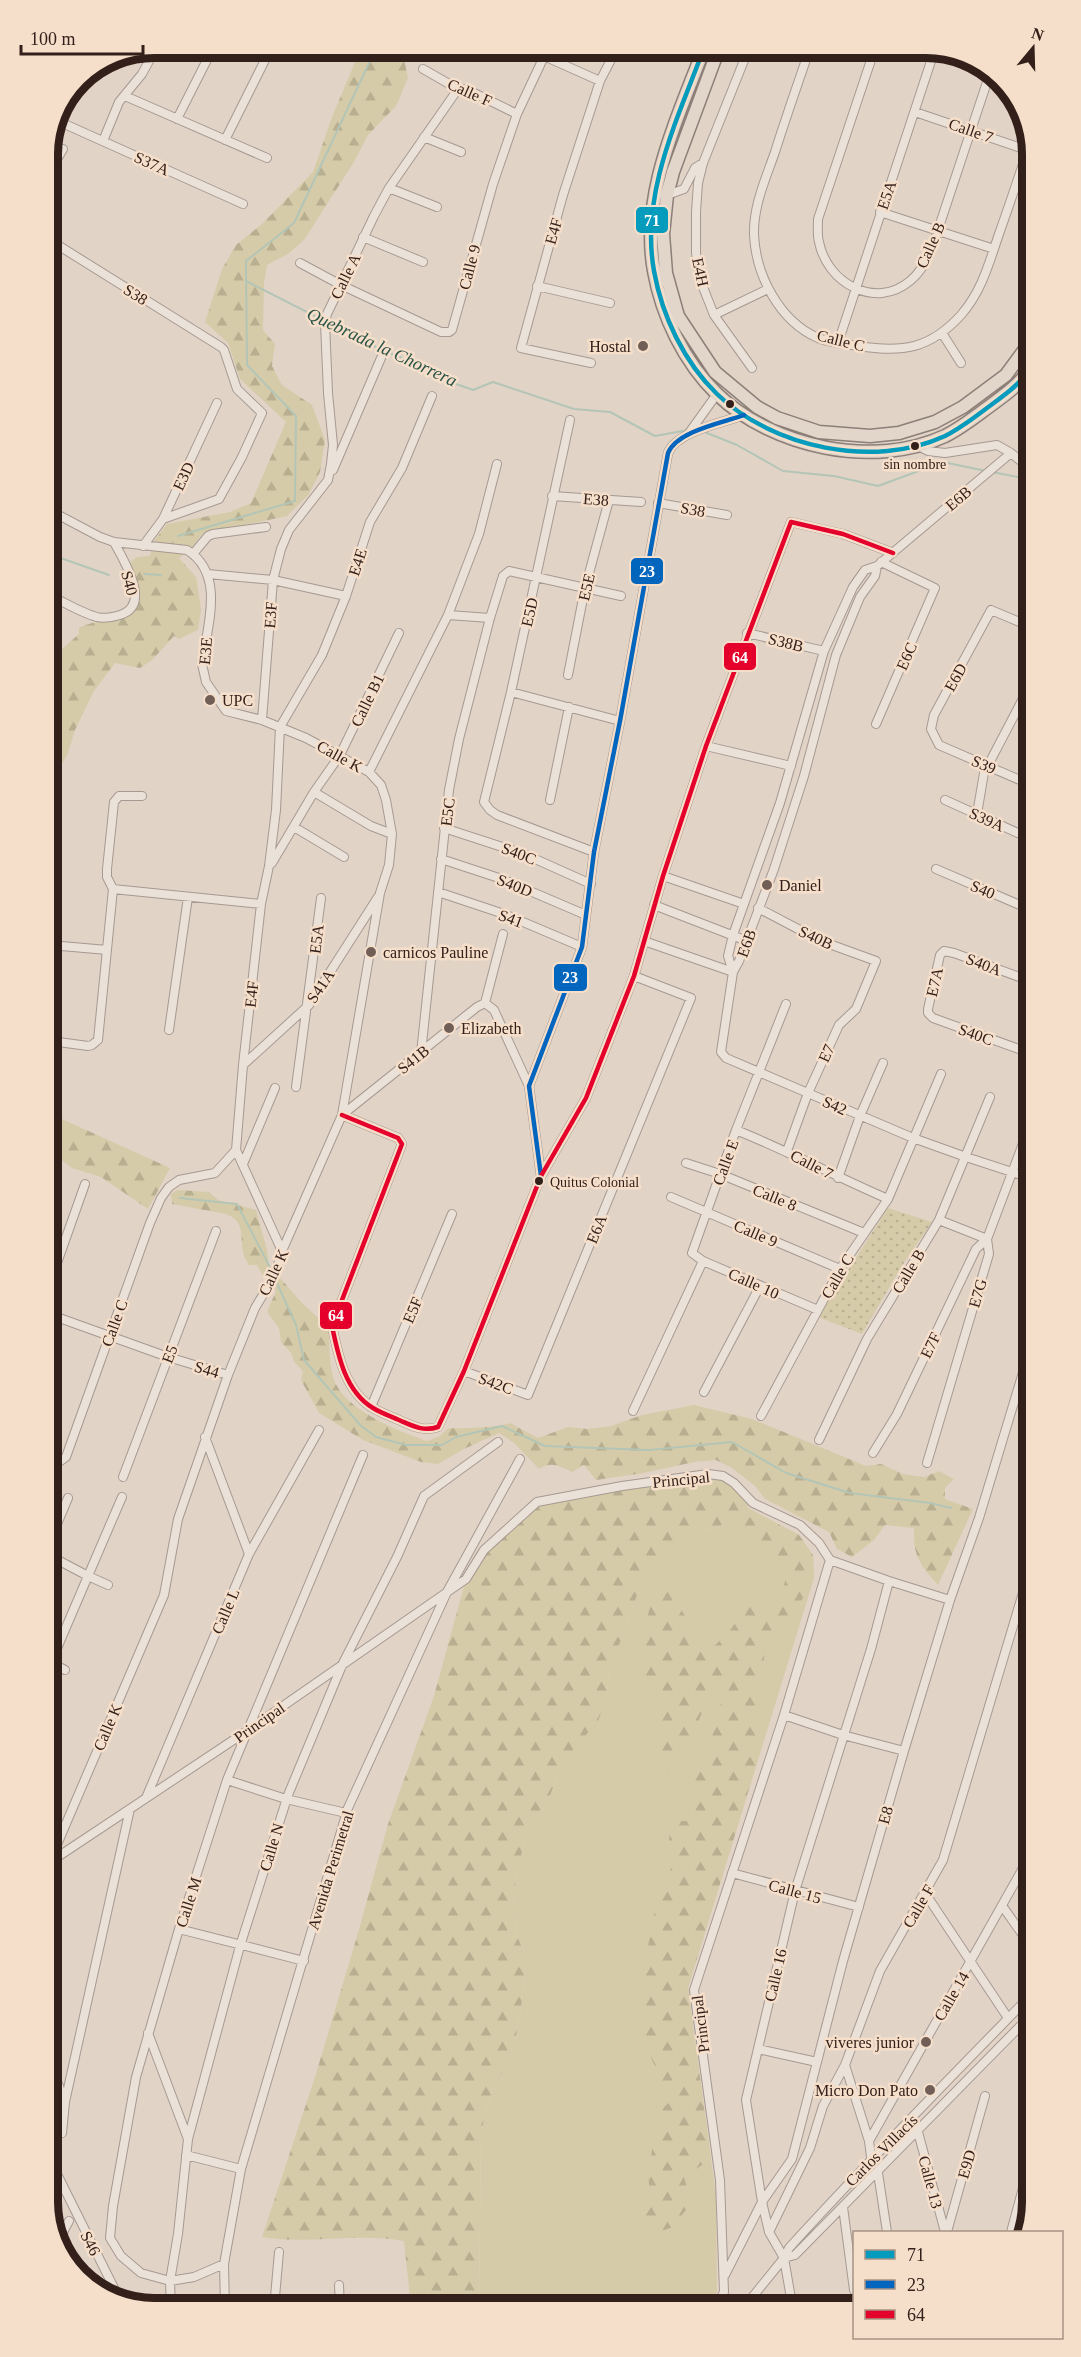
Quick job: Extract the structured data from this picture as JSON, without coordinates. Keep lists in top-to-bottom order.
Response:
{
  "streets": {
    "street": [
      "Calle F",
      "Calle 7",
      "S37A",
      "E5A",
      "E4F",
      "Calle B",
      "Calle 9",
      "E4H",
      "Calle A",
      "S38",
      "Calle C",
      "E3D",
      "E6B",
      "E38",
      "E4E",
      "S40",
      "E5E",
      "E5D",
      "E3F",
      "S38B",
      "E3E",
      "E6C",
      "E6D",
      "Calle B1",
      "Calle K",
      "S39",
      "E5C",
      "S39A",
      "S40C",
      "S40D",
      "S41",
      "S40B",
      "S40A",
      "E7A",
      "S41A",
      "E7",
      "S41B",
      "S42",
      "Calle E",
      "Calle 8",
      "E6A",
      "Calle 10",
      "E7G",
      "E5F",
      "E7F",
      "E5",
      "S44",
      "S42C",
      "Principal",
      "Calle L",
      "E8",
      "Calle N",
      "Avenida Perimetral",
      "Calle 15",
      "Calle M",
      "Calle 16",
      "Calle 14",
      "Carlos Villacís",
      "E9D",
      "Calle 13",
      "S46"
    ]
  },
  "crossings": [
    ["Calle F", "Calle 9"],
    ["Calle F", "Calle A"],
    ["Calle F", "Calle 16"],
    ["Calle 7", "E5A"],
    ["Calle 7", "Calle B"],
    ["Calle 7", "Calle C"],
    ["Calle 7", "E7"],
    ["Calle 7", "Calle E"],
    ["E5A", "Calle B"],
    ["E5A", "Calle C"],
    ["E5A", "S41A"],
    ["E4F", "Calle C"],
    ["E4F", "E4E"],
    ["E4F", "E3E"],
    ["E4F", "Calle B1"],
    ["E4F", "Calle K"],
    ["E4F", "S41A"],
    ["Calle B", "S42"],
    ["Calle 9", "Calle A"],
    ["Calle 9", "Calle C"],
    ["Calle 9", "Calle E"],
    ["Calle A", "E3F"],
    ["S38", "E3D"],
    ["Calle C", "S42"],
    ["Calle C", "Calle 8"],
    ["Calle C", "Calle 10"],
    ["Calle C", "S44"],
    ["E6B", "S38B"],
    ["E6B", "E6C"],
    ["E6B", "S40B"],
    ["E6B", "S42"],
    ["E38", "E5E"],
    ["E38", "E5D"],
    ["E4E", "E3E"],
    ["E4E", "Calle K"],
    ["E5D", "E5C"],
    ["E3F", "E3E"],
    ["E3E", "Calle K"],
    ["E6D", "S39"],
    ["Calle B1", "Calle K"],
    ["Calle K", "S41A"],
    ["Calle K", "S41B"],
    ["Calle K", "S44"],
    ["E5C", "S40C"],
    ["E5C", "S40D"],
    ["E5C", "S41"],
    ["E5C", "S41B"],
    ["S40C", "E7A"],
    ["S40B", "E7"],
    ["S40A", "E7A"],
    ["E7", "S42"],
    ["S42", "Calle E"],
    ["S42", "E7G"],
    ["Calle E", "Calle 8"],
    ["Calle E", "Calle 10"],
    ["E6A", "S42C"],
    ["E7G", "E7F"],
    ["E5", "S44"],
    ["Principal", "Calle L"],
    ["Principal", "E8"],
    ["Principal", "Calle N"],
    ["Principal", "Avenida Perimetral"],
    ["Principal", "Calle 15"],
    ["Principal", "Calle M"],
    ["E8", "Calle 15"],
    ["E8", "Calle 16"],
    ["Calle N", "Calle M"],
    ["Avenida Perimetral", "Calle M"],
    ["Calle 15", "Calle 16"],
    ["Calle 16", "Carlos Villacís"],
    ["Carlos Villacís", "Calle 13"]
  ],
  "water": ["Quebrada la Chorrera"],
  "places": [
    "Hostal",
    "sin nombre",
    "UPC",
    "Daniel",
    "carnicos Pauline",
    "Elizabeth",
    "Quitus Colonial",
    "viveres junior",
    "Micro Don Pato"
  ],
  "lines": ["transit line 71", "transit line 23", "transit line 64"],
  "legend": ["71", "23", "64"],
  "scale_bar": "100 m",
  "north": "top"
}
